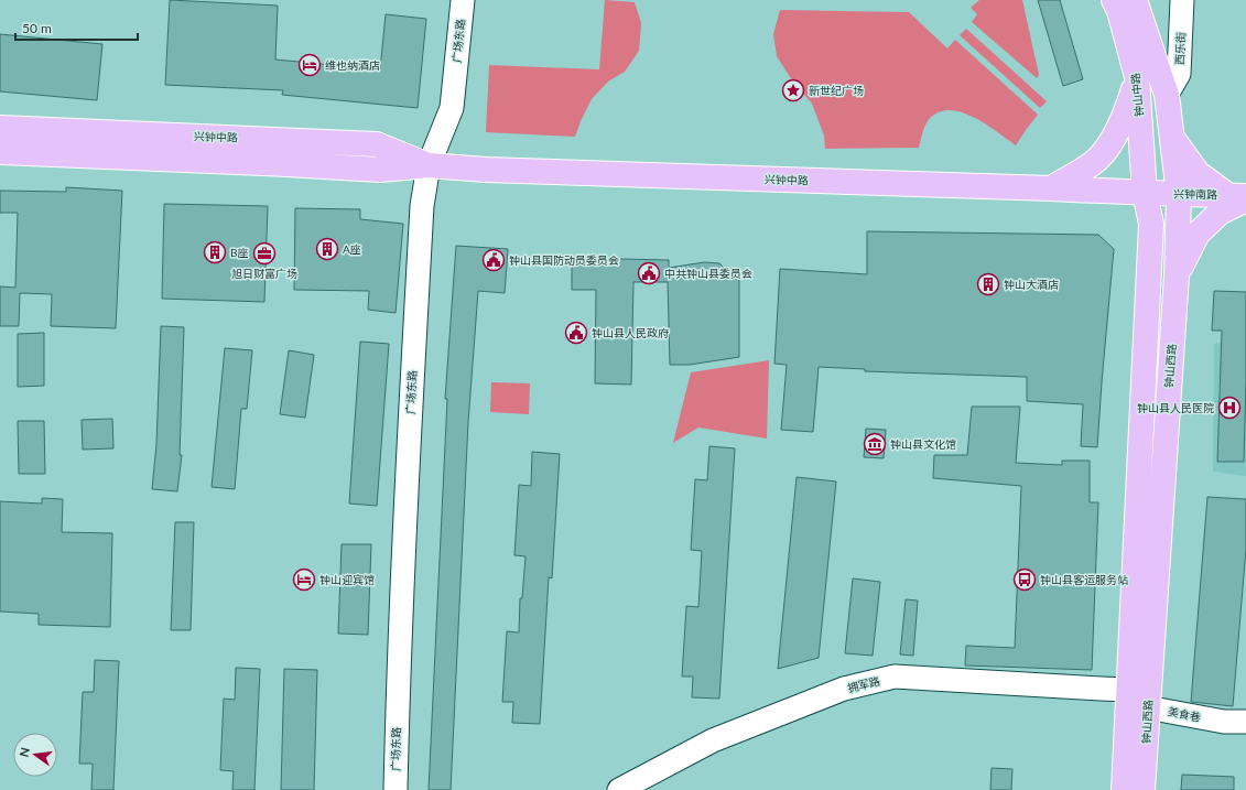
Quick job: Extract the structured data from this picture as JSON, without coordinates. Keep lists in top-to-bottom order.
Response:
{
  "streets": {
    "main road": [
      "钟山中路",
      "兴钟中路",
      "兴钟南路",
      "钟山西路"
    ],
    "street": [
      "广场东路",
      "西乐街",
      "拥军路",
      "美食巷"
    ]
  },
  "crossings": [
    ["广场东路", "兴钟中路"],
    ["西乐街", "钟山西路"],
    ["钟山中路", "兴钟中路"],
    ["钟山中路", "兴钟南路"],
    ["钟山中路", "钟山西路"],
    ["兴钟中路", "兴钟南路"],
    ["兴钟中路", "钟山西路"],
    ["兴钟南路", "钟山西路"],
    ["钟山西路", "拥军路"],
    ["钟山西路", "美食巷"]
  ],
  "places": {
    "hotel": ["维也纳酒店", "钟山迎宾馆"],
    "place": ["新世纪广场"],
    "building": ["A座", "B座", "钟山大酒店"],
    "office": ["旭日财富广场"],
    "public building": ["钟山县国防动员委员会", "中共钟山县委员会", "钟山县人民政府"],
    "hospital": ["钟山县人民医院"],
    "museum": ["钟山县文化馆"],
    "bus stop": ["钟山县客运服务站"]
  },
  "scale_bar": "50 m",
  "north": "left"
}
